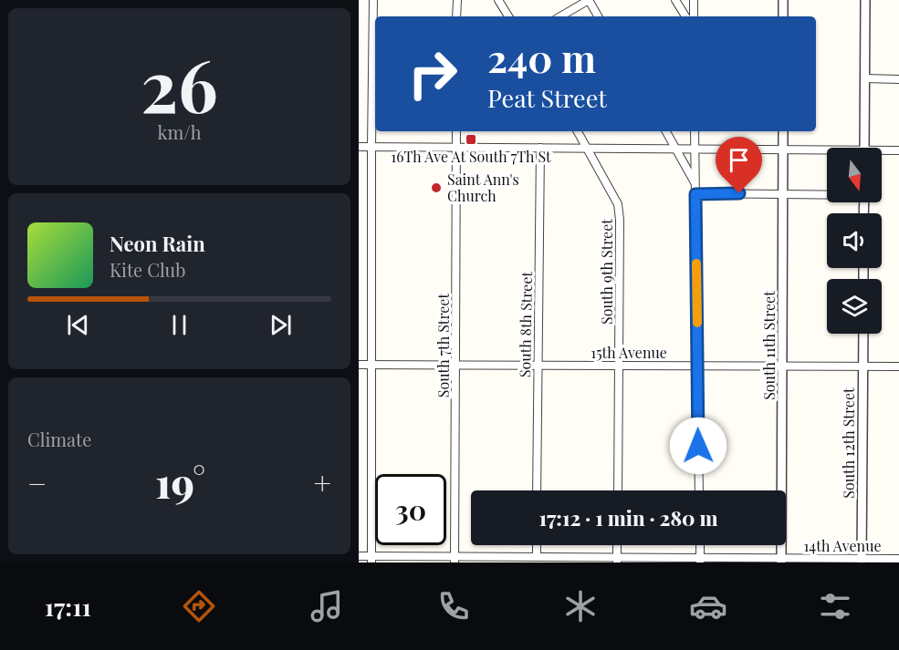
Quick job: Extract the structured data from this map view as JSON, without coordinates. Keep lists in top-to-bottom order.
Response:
{
  "streets": {
    "street": [
      "South 9th Street",
      "South 8th Street",
      "South 7th Street",
      "South 11th Street",
      "15th Avenue",
      "South 12th Street",
      "14th Avenue"
    ]
  },
  "crossings": [
    ["South 9th Street", "15th Avenue"],
    ["South 8th Street", "15th Avenue"],
    ["South 7th Street", "15th Avenue"],
    ["South 7th Street", "14th Avenue"],
    ["South 11th Street", "15th Avenue"],
    ["South 11th Street", "14th Avenue"],
    ["15th Avenue", "South 12th Street"],
    ["South 12th Street", "14th Avenue"]
  ],
  "places": {
    "transit": ["16Th Ave At South 7Th St"],
    "other": ["Saint Ann's Church"]
  },
  "north": "bottom",
  "page": {
    "tile": [
      ["26", "km/h"],
      "Climate"
    ],
    "turn": ["240 m", "Peat Street"],
    "song": ["Neon Rain", "Kite Club"],
    "heat": ["−", "19°", "+"],
    "limit": "30",
    "trip": "17:12 · 1 min · 280 m",
    "tabs": "17:11"
  }
}
